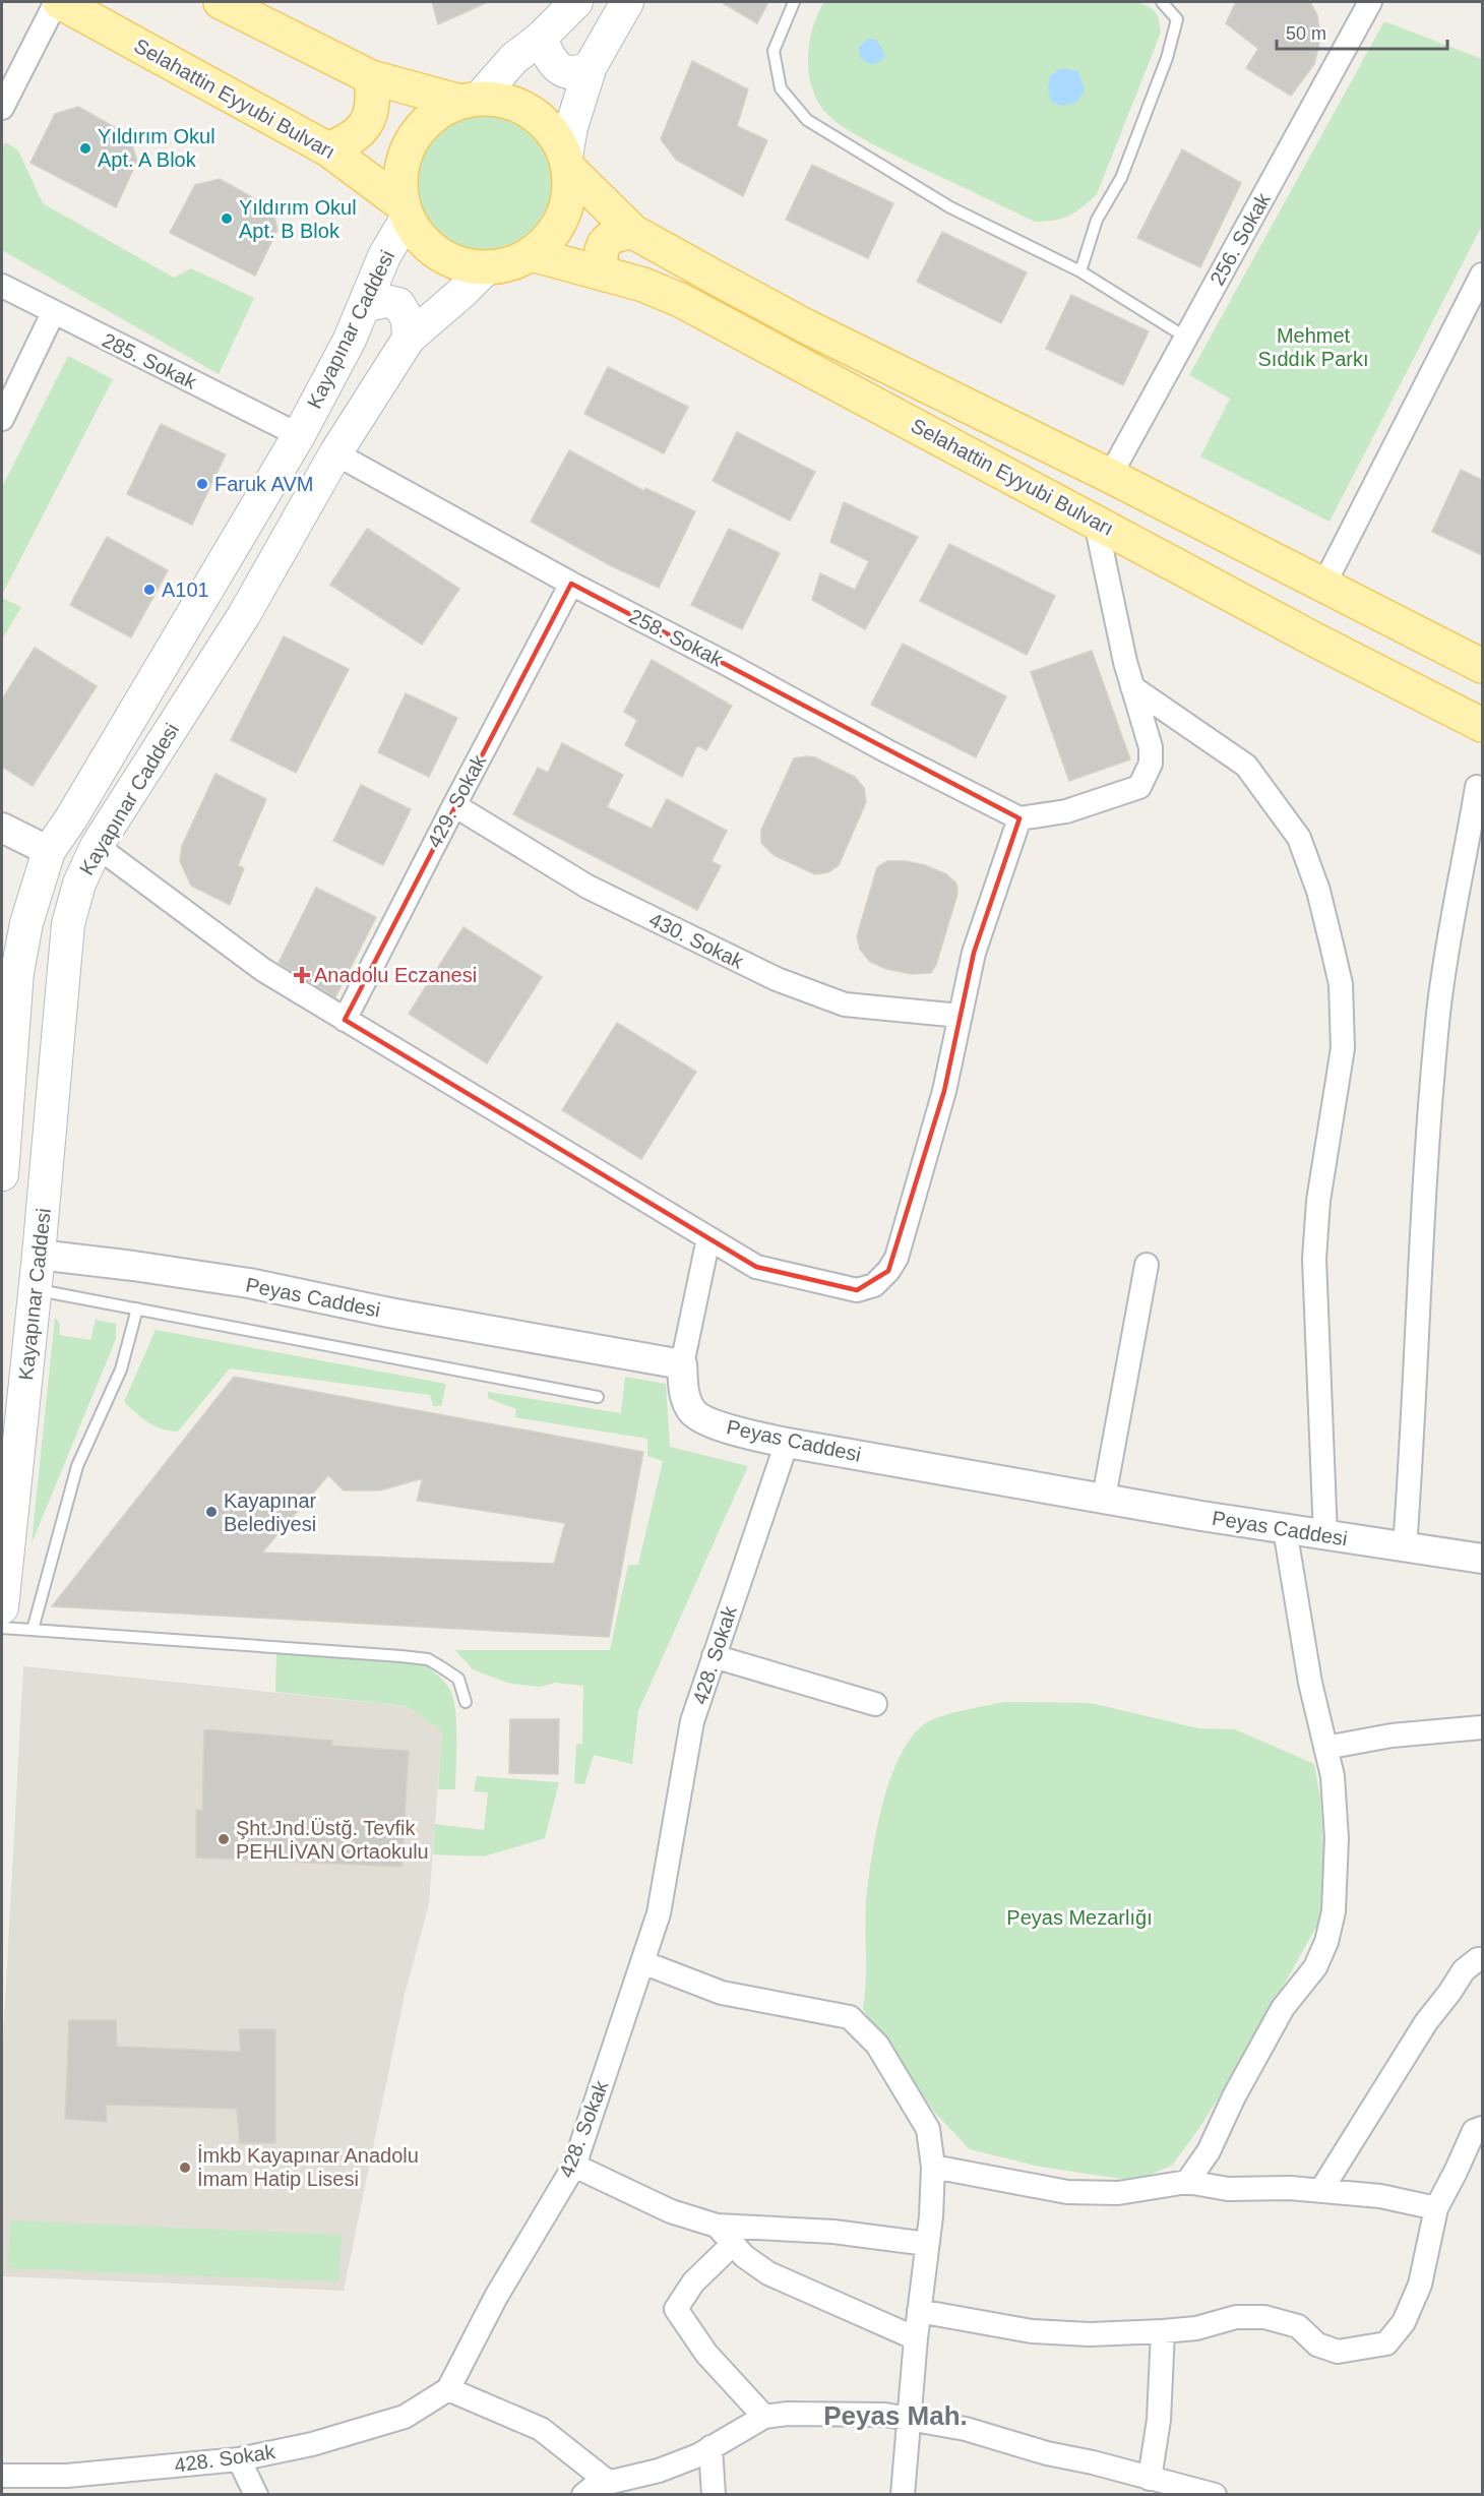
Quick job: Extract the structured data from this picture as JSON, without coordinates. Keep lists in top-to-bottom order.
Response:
{
  "streets": {
    "main road": ["Selahattin Eyyubi Bulvarı", "Kayapınar Caddesi"],
    "street": [
      "256. Sokak",
      "285. Sokak",
      "258. Sokak",
      "429. Sokak",
      "430. Sokak",
      "Peyas Caddesi",
      "428. Sokak"
    ]
  },
  "crossings": [
    ["Selahattin Eyyubi Bulvarı", "256. Sokak"],
    ["Selahattin Eyyubi Bulvarı", "Kayapınar Caddesi"],
    ["Kayapınar Caddesi", "285. Sokak"],
    ["Kayapınar Caddesi", "258. Sokak"],
    ["Kayapınar Caddesi", "Peyas Caddesi"],
    ["258. Sokak", "429. Sokak"],
    ["429. Sokak", "430. Sokak"],
    ["Peyas Caddesi", "428. Sokak"]
  ],
  "districts": ["Peyas Mah."],
  "parks": ["Mehmet Sıddık Parkı", "Peyas Mezarlığı"],
  "places": {
    "other": [
      "Yıldırım Okul Apt. A Blok",
      "Yıldırım Okul Apt. B Blok",
      "Faruk AVM",
      "A101",
      "Kayapınar Belediyesi",
      "Şht.Jnd.Üstğ. Tevfik PEHLİVAN Ortaokulu",
      "İmkb Kayapınar Anadolu İmam Hatip Lisesi"
    ],
    "health": ["Anadolu Eczanesi"]
  },
  "scale_bar": "50 m"
}
